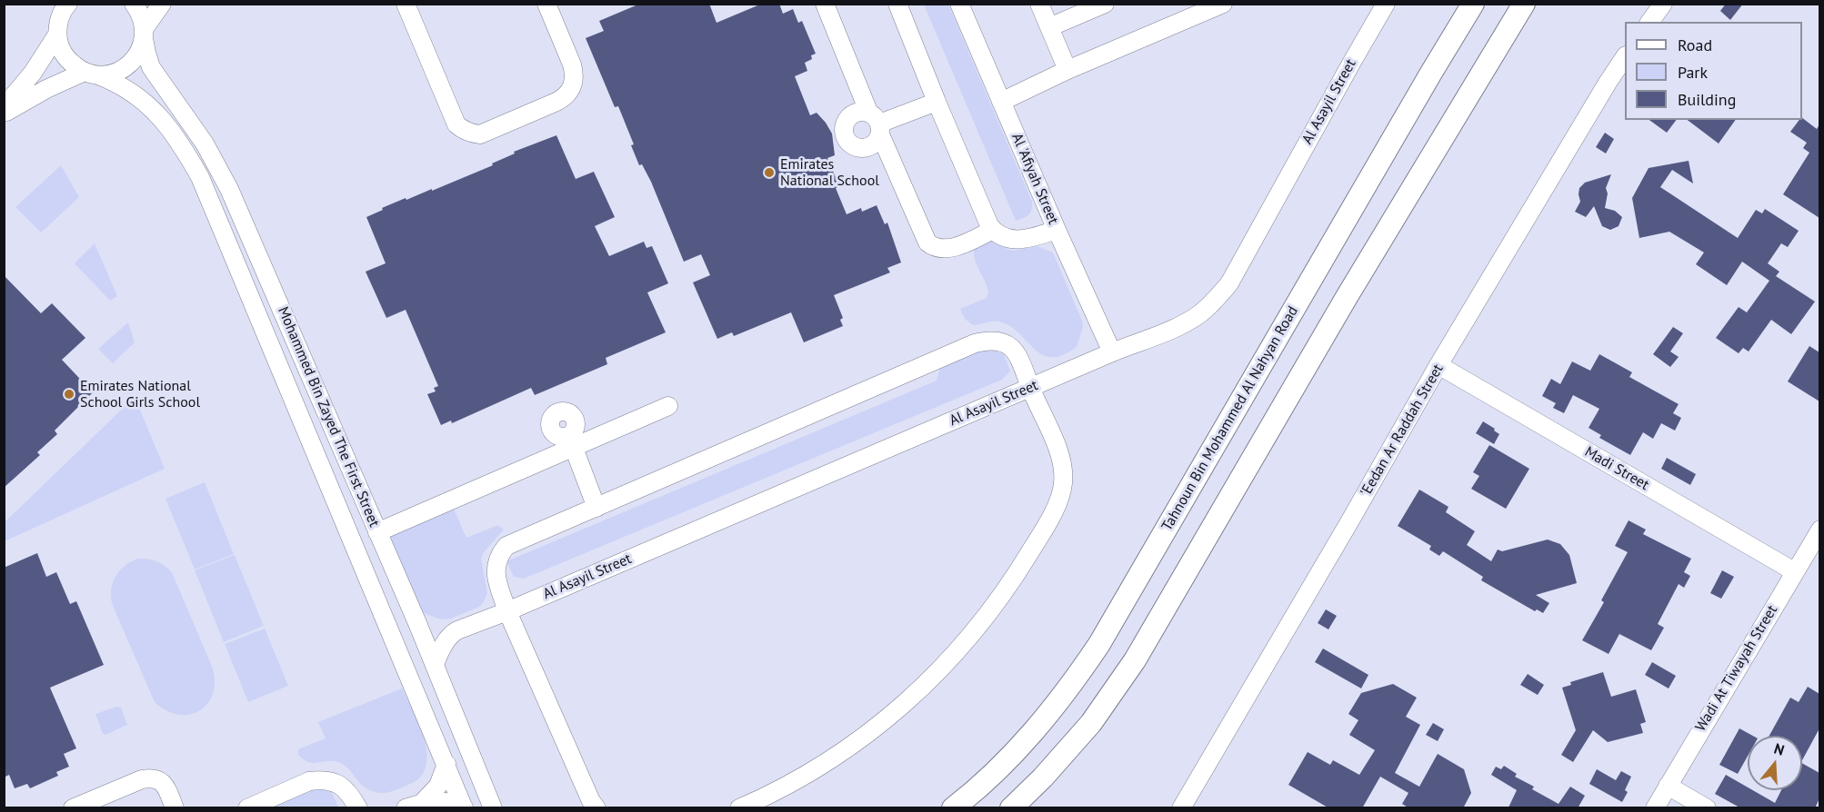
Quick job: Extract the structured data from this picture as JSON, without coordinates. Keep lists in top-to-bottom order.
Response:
{
  "streets": {
    "main road": ["Tahnoun Bin Mohammed Al Nahyan Road"],
    "street": [
      "Al Asayil Street",
      "Al 'Afiyah Street",
      "Mohammed Bin Zayed The First Street",
      "'Eedan Ar Raddah Street",
      "Madi Street",
      "Wadi At Tiwayah Street"
    ]
  },
  "crossings": [
    ["Al Asayil Street", "Al 'Afiyah Street"],
    ["'Eedan Ar Raddah Street", "Madi Street"],
    ["Madi Street", "Wadi At Tiwayah Street"]
  ],
  "places": ["Emirates National School", "Emirates National School Girls School"],
  "legend": ["Road", "Park", "Building"],
  "north": "top"
}
